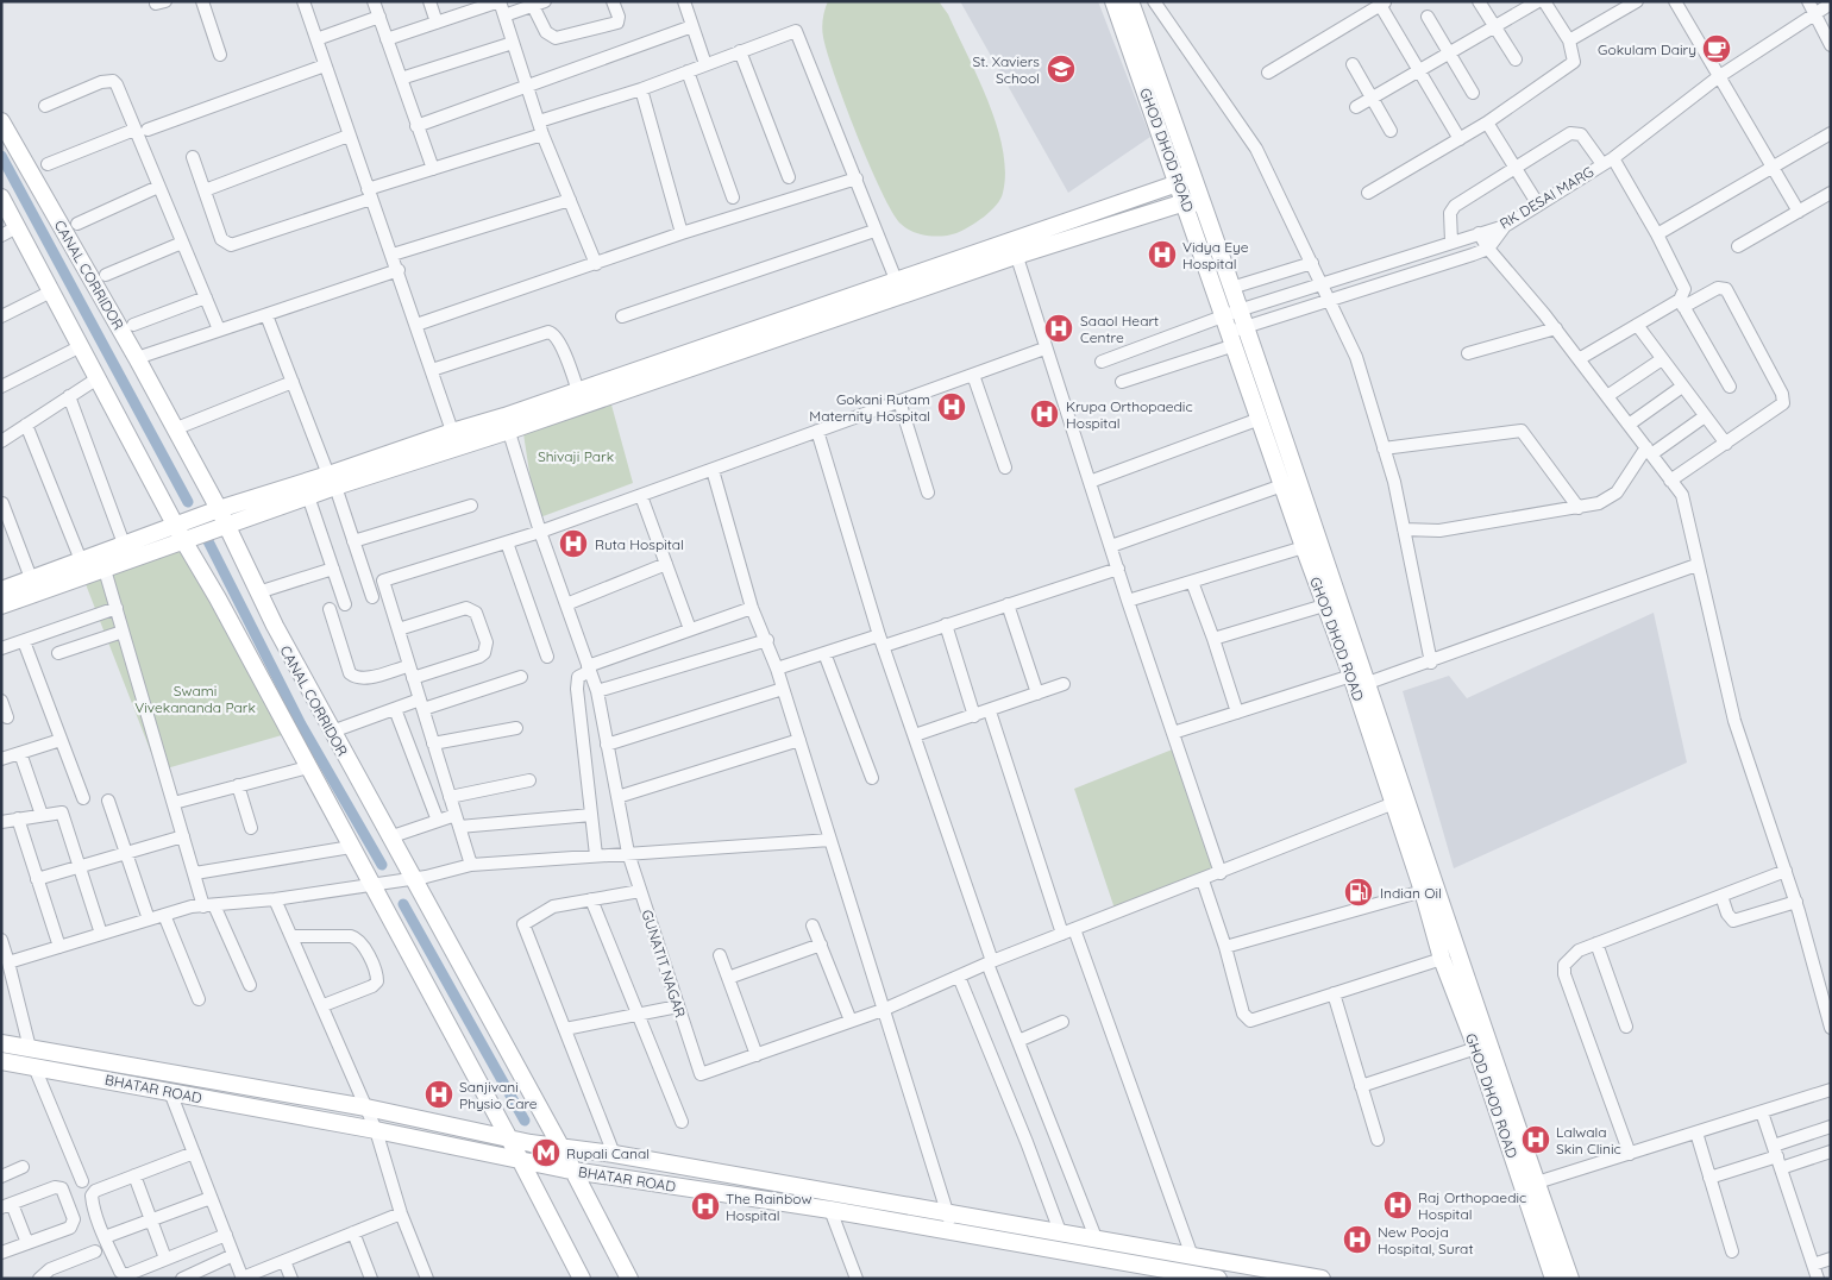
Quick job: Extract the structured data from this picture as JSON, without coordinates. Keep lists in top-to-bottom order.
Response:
{
  "streets": {
    "main road": ["GHOD DHOD ROAD", "CANAL CORRIDOR", "BHATAR ROAD"],
    "street": ["RK DESAI MARG", "GUNATIT NAGAR"]
  },
  "crossings": [
    ["GHOD DHOD ROAD", "RK DESAI MARG"],
    ["CANAL CORRIDOR", "BHATAR ROAD"]
  ],
  "parks": ["Shivaji Park", "Swami Vivekananda Park"],
  "places": {
    "cafe": ["Gokulam Dairy"],
    "school or university": ["St. Xaviers School"],
    "hospital": [
      "Vidya Eye Hospital",
      "Saaol Heart Centre",
      "Gokani Rutam Maternity Hospital",
      "Krupa Orthopaedic Hospital",
      "Ruta Hospital",
      "Sanjivani Physio Care",
      "Lalwala Skin Clinic",
      "Raj Orthopaedic Hospital",
      "The Rainbow Hospital",
      "New Pooja Hospital, Surat"
    ],
    "fuel station": ["Indian Oil"],
    "metro station": ["Rupali Canal"]
  }
}
